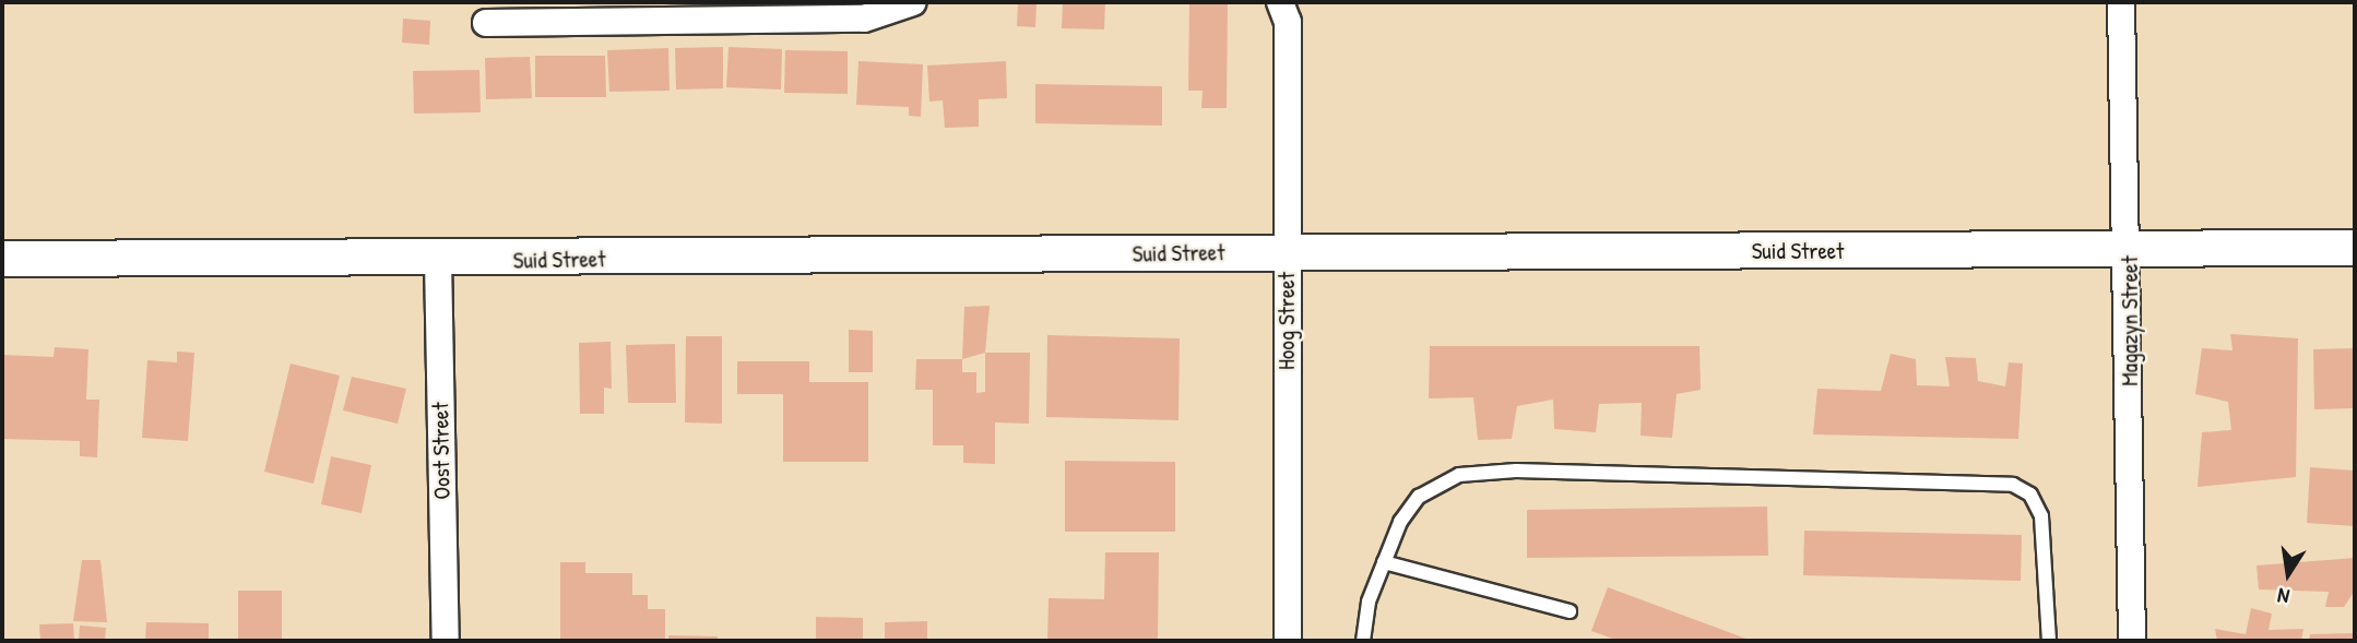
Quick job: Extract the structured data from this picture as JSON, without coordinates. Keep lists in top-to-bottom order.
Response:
{
  "streets": {
    "street": [
      "Suid Street",
      "Hoog Street",
      "Magazyn Street",
      "Oost Street"
    ]
  },
  "crossings": [
    ["Suid Street", "Hoog Street"],
    ["Suid Street", "Magazyn Street"],
    ["Suid Street", "Oost Street"]
  ],
  "north": "bottom"
}
